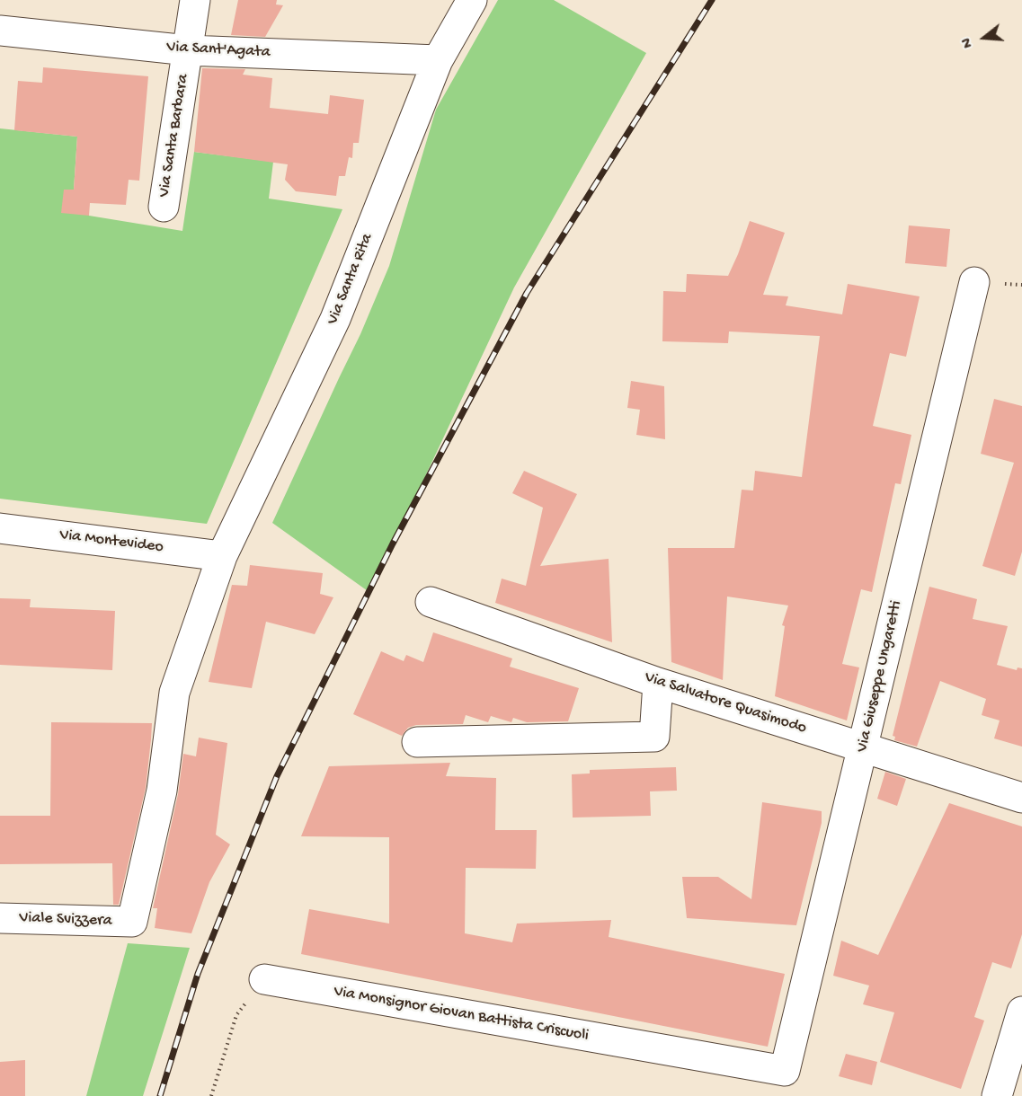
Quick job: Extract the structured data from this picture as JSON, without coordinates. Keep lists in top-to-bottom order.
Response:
{
  "streets": {
    "street": [
      "Via Sant'Agata",
      "Via Santa Barbara",
      "Via Santa Rita",
      "Via Montevideo",
      "Via Giuseppe Ungaretti",
      "Via Salvatore Quasimodo",
      "Viale Svizzera",
      "Via Monsignor Giovan Battista Criscuoli"
    ]
  },
  "crossings": [
    ["Via Sant'Agata", "Via Santa Barbara"],
    ["Via Sant'Agata", "Via Santa Rita"],
    ["Via Santa Rita", "Via Montevideo"],
    ["Via Santa Rita", "Viale Svizzera"],
    ["Via Giuseppe Ungaretti", "Via Salvatore Quasimodo"],
    ["Via Giuseppe Ungaretti", "Via Monsignor Giovan Battista Criscuoli"]
  ],
  "north": "left"
}
